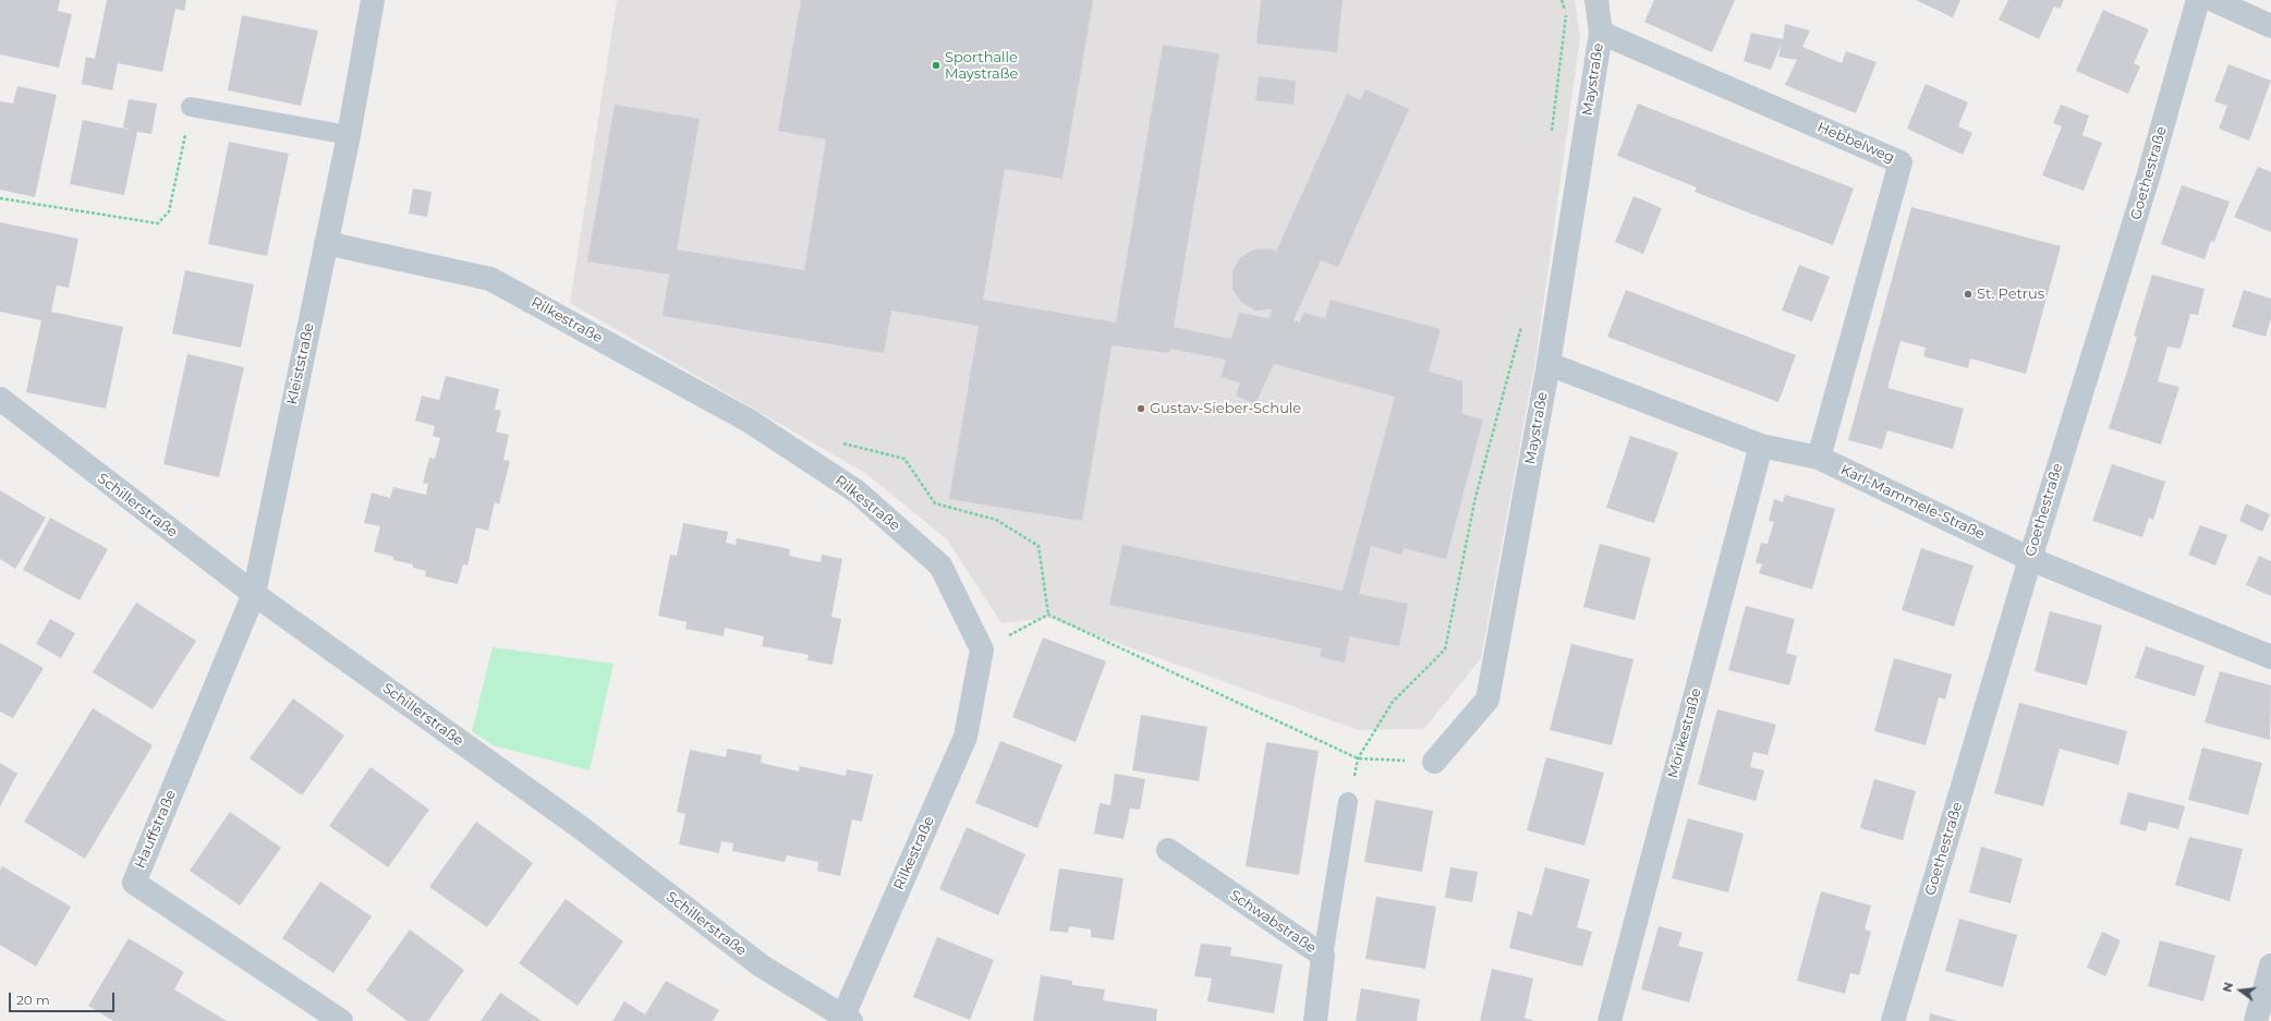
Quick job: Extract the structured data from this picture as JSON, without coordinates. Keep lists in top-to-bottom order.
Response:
{
  "streets": {
    "street": [
      "Maystraße",
      "Hebbelweg",
      "Goethestraße",
      "Rilkestraße",
      "Kleiststraße",
      "Karl-Mammele-Straße",
      "Schillerstraße",
      "Mörikestraße",
      "Hauffstraße",
      "Schwabstraße"
    ]
  },
  "crossings": [
    ["Maystraße", "Hebbelweg"],
    ["Maystraße", "Karl-Mammele-Straße"],
    ["Hebbelweg", "Karl-Mammele-Straße"],
    ["Goethestraße", "Karl-Mammele-Straße"],
    ["Rilkestraße", "Kleiststraße"],
    ["Rilkestraße", "Schillerstraße"],
    ["Kleiststraße", "Schillerstraße"],
    ["Kleiststraße", "Hauffstraße"],
    ["Karl-Mammele-Straße", "Mörikestraße"],
    ["Schillerstraße", "Hauffstraße"]
  ],
  "places": ["Sporthalle Maystraße", "St. Petrus", "Gustav-Sieber-Schule"],
  "scale_bar": "20 m",
  "north": "left"
}
